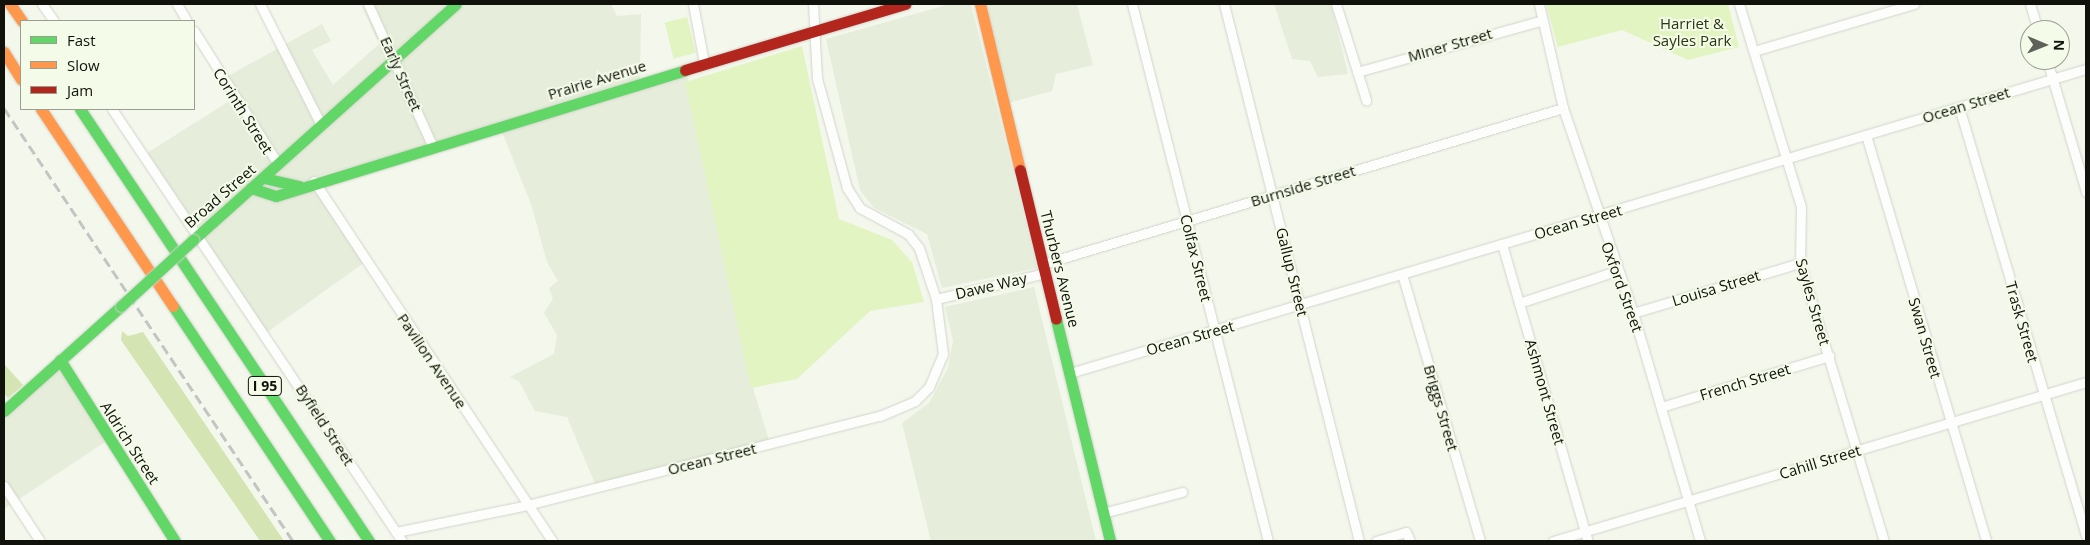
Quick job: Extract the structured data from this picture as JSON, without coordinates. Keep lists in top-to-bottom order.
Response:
{
  "streets": {
    "main road": [
      "Prairie Avenue",
      "Broad Street",
      "Thurbers Avenue",
      "I 95",
      "Aldrich Street"
    ],
    "street": [
      "Miner Street",
      "Early Street",
      "Ocean Street",
      "Corinth Street",
      "Burnside Street",
      "Colfax Street",
      "Gallup Street",
      "Dawe Way",
      "Oxford Street",
      "Louisa Street",
      "Sayles Street",
      "Trask Street",
      "Swan Street",
      "Pavilion Avenue",
      "French Street",
      "Ashmont Street",
      "Briggs Street",
      "Byfield Street",
      "Cahill Street"
    ]
  },
  "crossings": [
    ["Miner Street", "Oxford Street"],
    ["Early Street", "Prairie Avenue"],
    ["Early Street", "Broad Street"],
    ["Prairie Avenue", "Ocean Street"],
    ["Prairie Avenue", "Broad Street"],
    ["Prairie Avenue", "Pavilion Avenue"],
    ["Ocean Street", "Colfax Street"],
    ["Ocean Street", "Thurbers Avenue"],
    ["Ocean Street", "Gallup Street"],
    ["Ocean Street", "Dawe Way"],
    ["Ocean Street", "Oxford Street"],
    ["Ocean Street", "Sayles Street"],
    ["Ocean Street", "Trask Street"],
    ["Ocean Street", "Swan Street"],
    ["Ocean Street", "Pavilion Avenue"],
    ["Ocean Street", "Ashmont Street"],
    ["Ocean Street", "Briggs Street"],
    ["Ocean Street", "Byfield Street"],
    ["Corinth Street", "Broad Street"],
    ["Burnside Street", "Colfax Street"],
    ["Burnside Street", "Thurbers Avenue"],
    ["Burnside Street", "Gallup Street"],
    ["Burnside Street", "Dawe Way"],
    ["Burnside Street", "Oxford Street"],
    ["Broad Street", "Byfield Street"],
    ["Broad Street", "Aldrich Street"],
    ["Thurbers Avenue", "Dawe Way"],
    ["Oxford Street", "Louisa Street"],
    ["Oxford Street", "French Street"],
    ["Oxford Street", "Cahill Street"],
    ["Louisa Street", "Sayles Street"],
    ["Sayles Street", "French Street"],
    ["Sayles Street", "Cahill Street"],
    ["Trask Street", "Cahill Street"],
    ["Swan Street", "Cahill Street"],
    ["Ashmont Street", "Cahill Street"]
  ],
  "parks": ["Harriet & Sayles Park"],
  "legend": ["Fast", "Slow", "Jam"],
  "north": "right"
}
